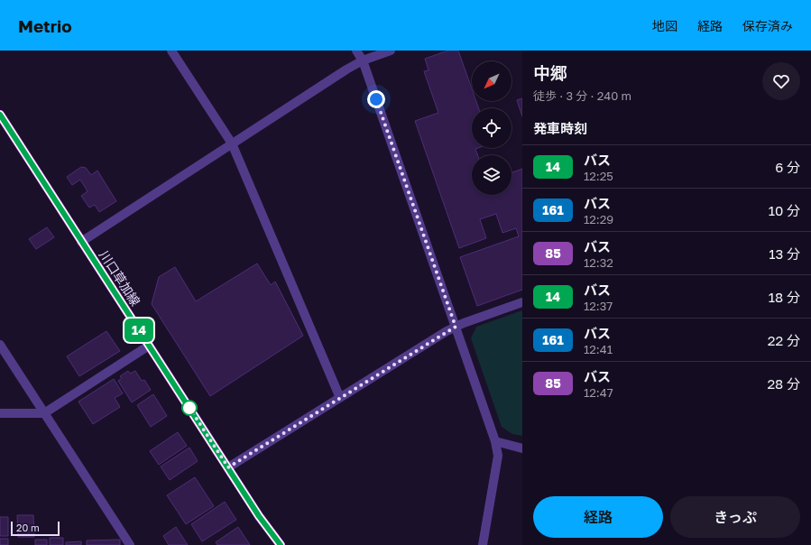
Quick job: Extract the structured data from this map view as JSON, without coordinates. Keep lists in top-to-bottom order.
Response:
{
  "streets": {
    "main road": ["川口草加線"]
  },
  "lines": ["bus line 14"],
  "scale_bar": "20 m",
  "north": "bottom left",
  "page": {
    "header": "Metrio",
    "nav": ["地図", "経路", "保存済み"],
    "on_map": "14",
    "heading": [
      ["中郷", "徒歩 · 3 分 · 240 m"],
      "発車時刻"
    ],
    "list": [
      {
        "mark": "14",
        "name": "バス",
        "note": "12:25",
        "value": "6 分"
      },
      {
        "mark": "161",
        "name": "バス",
        "note": "12:29",
        "value": "10 分"
      },
      {
        "mark": "85",
        "name": "バス",
        "note": "12:32",
        "value": "13 分"
      },
      {
        "mark": "14",
        "name": "バス",
        "note": "12:37",
        "value": "18 分"
      },
      {
        "mark": "161",
        "name": "バス",
        "note": "12:41",
        "value": "22 分"
      },
      {
        "mark": "85",
        "name": "バス",
        "note": "12:47",
        "value": "28 分"
      }
    ],
    "buttons": ["経路", "きっぷ"],
    "scale": "20 m"
  }
}
